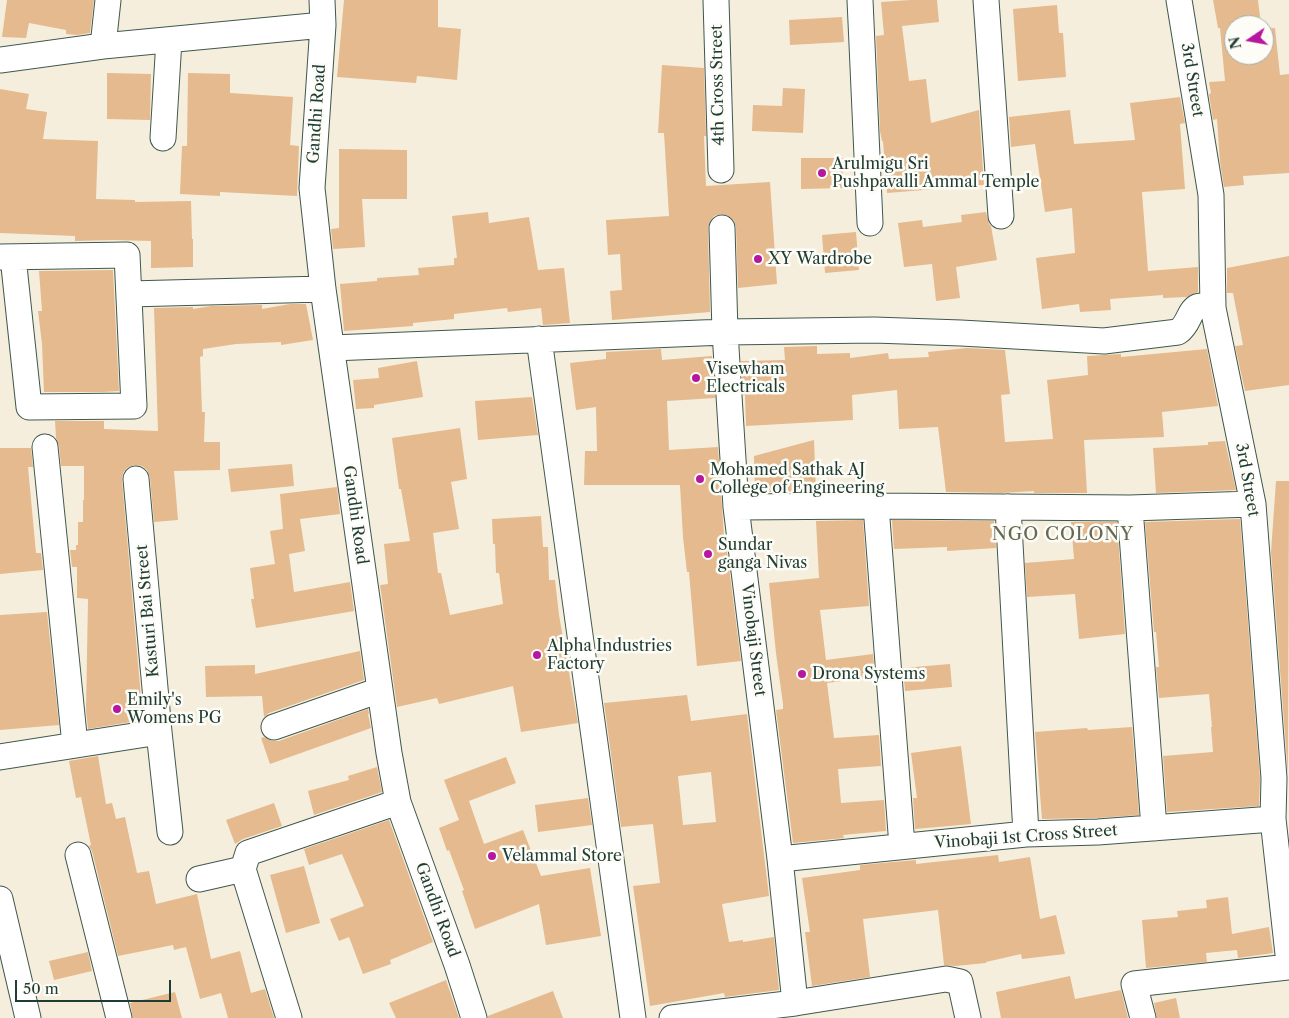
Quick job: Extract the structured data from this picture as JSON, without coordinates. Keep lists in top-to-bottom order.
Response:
{
  "streets": {
    "street": [
      "3rd Street",
      "4th Cross Street",
      "Gandhi Road",
      "Kasturi Bai Street",
      "Vinobaji Street",
      "Vinobaji 1st Cross Street"
    ]
  },
  "crossings": [
    ["3rd Street", "Vinobaji 1st Cross Street"],
    ["Vinobaji Street", "Vinobaji 1st Cross Street"]
  ],
  "districts": ["NGO COLONY"],
  "places": [
    "Arulmigu Sri Pushpavalli Ammal Temple",
    "XY Wardrobe",
    "Visewham Electricals",
    "Mohamed Sathak AJ College of Engineering",
    "Sundar ganga Nivas",
    "Alpha Industries Factory",
    "Drona Systems",
    "Emily's Womens PG",
    "Velammal Store"
  ],
  "scale_bar": "50 m",
  "north": "left"
}
